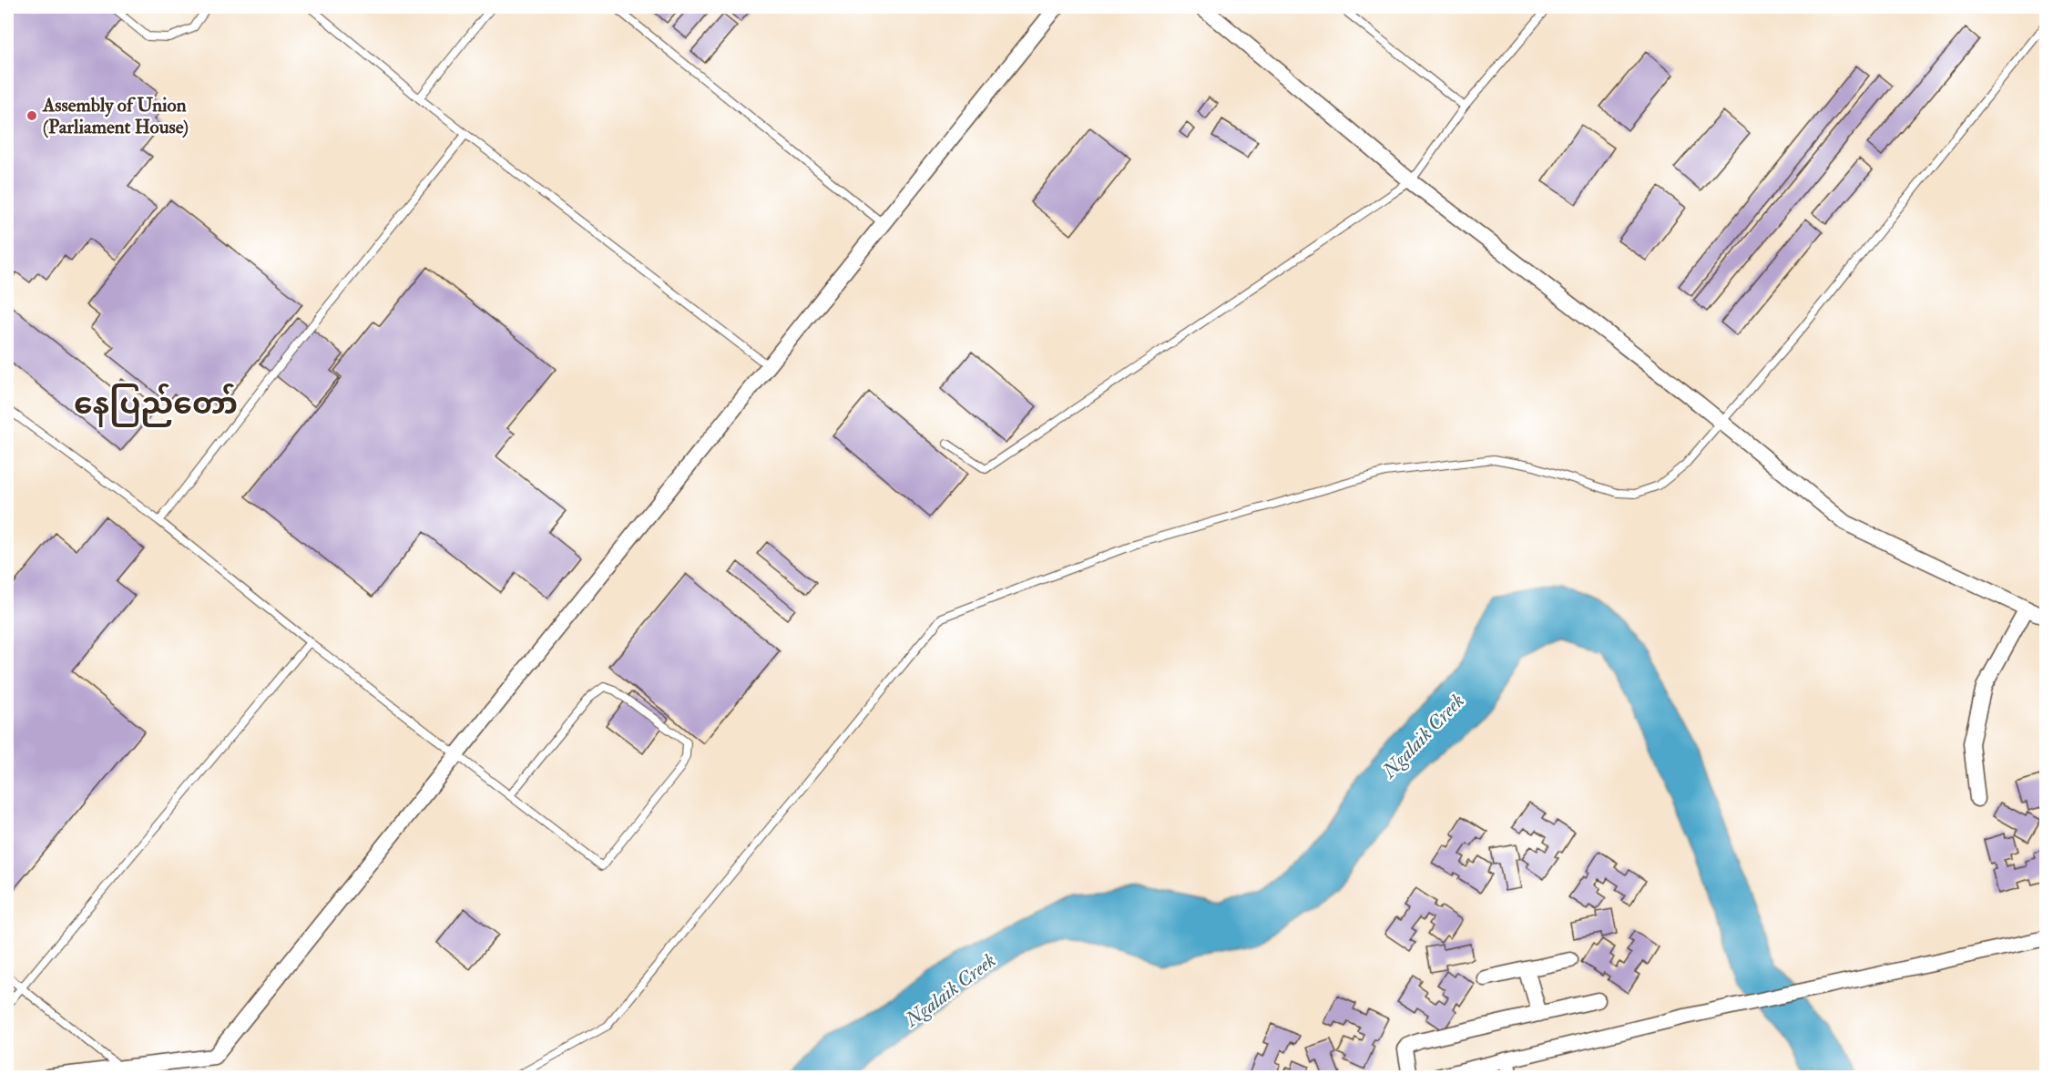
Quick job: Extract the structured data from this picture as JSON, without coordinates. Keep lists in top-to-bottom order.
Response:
{
  "districts": ["နေပြည်တော်"],
  "water": ["Ngalaik Creek"],
  "places": ["Assembly of Union (Parliament House)"]
}
